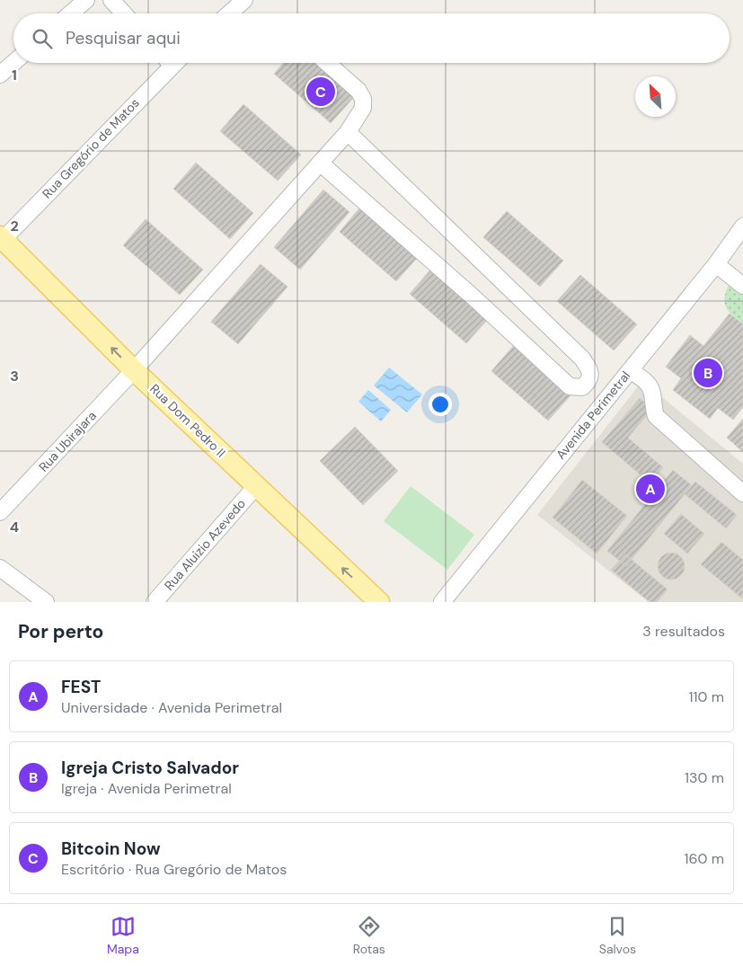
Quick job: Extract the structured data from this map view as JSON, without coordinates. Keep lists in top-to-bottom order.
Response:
{
  "streets": {
    "main road": ["Rua Dom Pedro II"],
    "street": [
      "Rua Gregório de Matos",
      "Avenida Perimetral",
      "Rua Ubirajara",
      "Rua Aluizio Azevedo"
    ]
  },
  "crossings": [
    ["Rua Gregório de Matos", "Rua Dom Pedro II"],
    ["Rua Dom Pedro II", "Rua Ubirajara"],
    ["Rua Dom Pedro II", "Rua Aluizio Azevedo"]
  ],
  "one_way": ["Rua Dom Pedro II"],
  "north": "top left",
  "page": {
    "search": "Pesquisar aqui",
    "pins": ["C", "B", "A"],
    "heading": ["Por perto", "3 resultados"],
    "list": [
      {
        "mark": "A",
        "name": "FEST",
        "note": "Universidade · Avenida Perimetral",
        "value": "110 m"
      },
      {
        "mark": "B",
        "name": "Igreja Cristo Salvador",
        "note": "Igreja · Avenida Perimetral",
        "value": "130 m"
      },
      {
        "mark": "C",
        "name": "Bitcoin Now",
        "note": "Escritório · Rua Gregório de Matos",
        "value": "160 m"
      }
    ],
    "nav": ["Mapa", "Rotas", "Salvos"]
  },
  "grid": {
    "rows": [
      "1",
      "2",
      "3",
      "4"
    ]
  }
}
